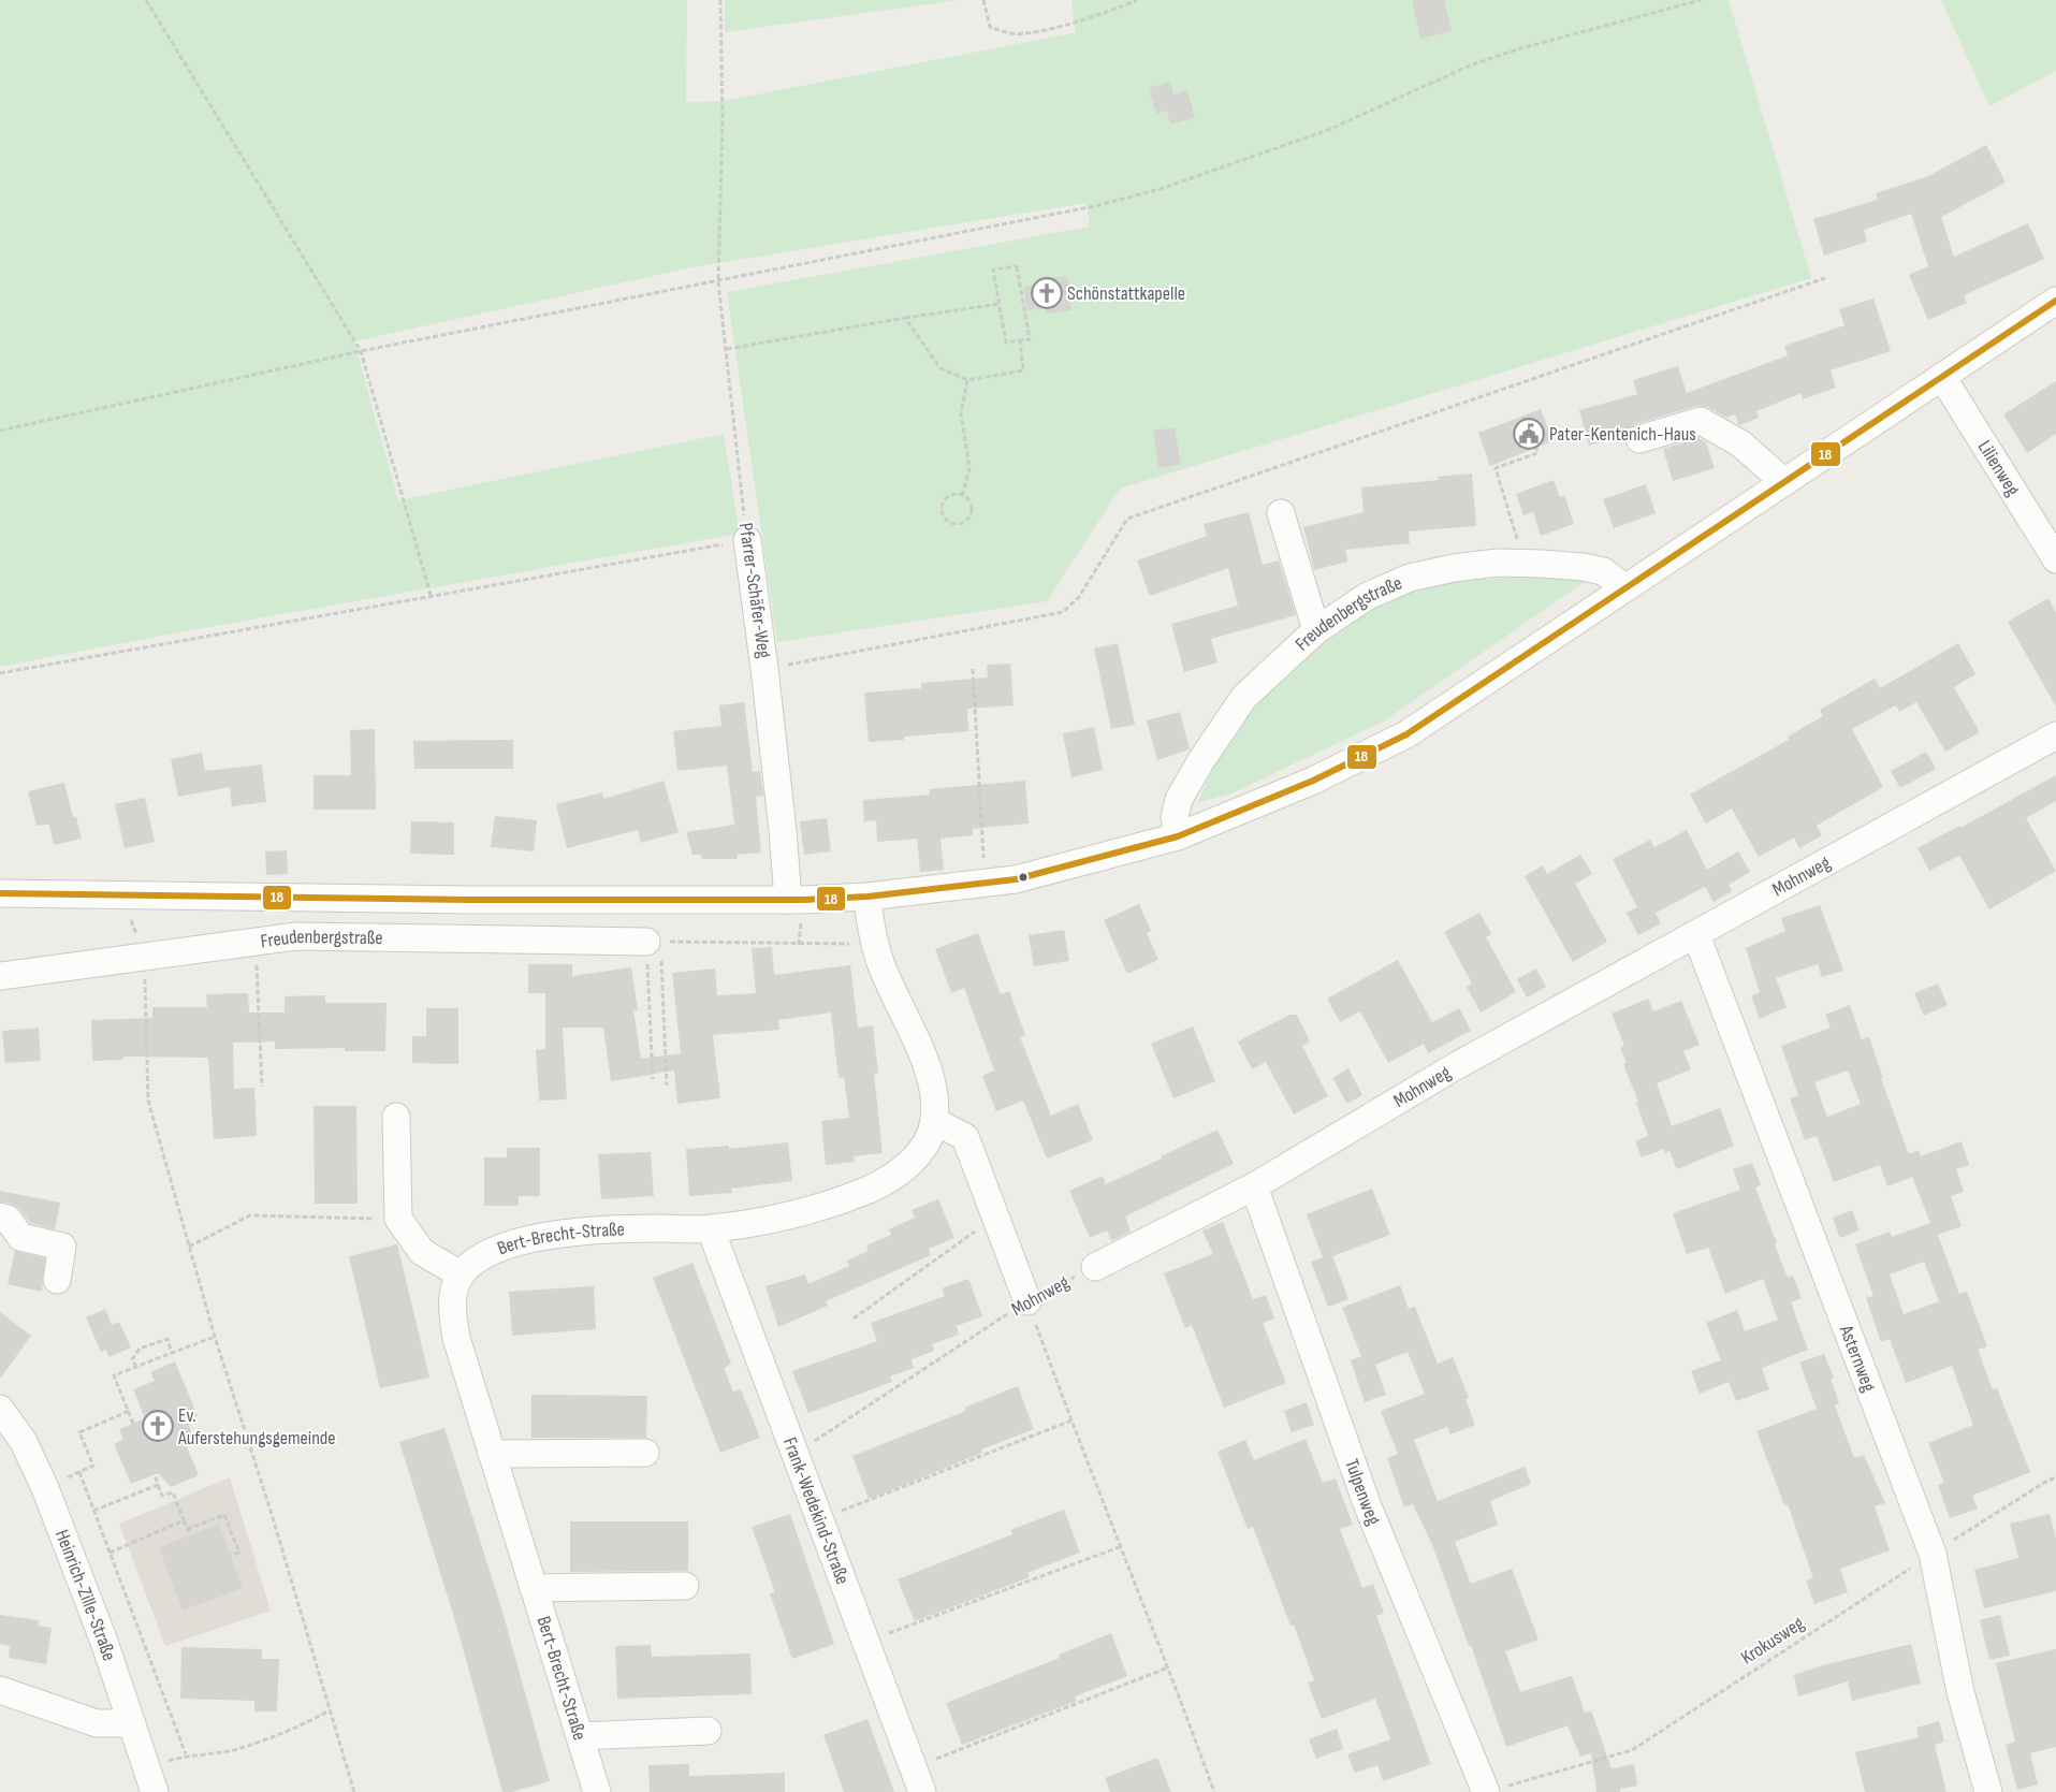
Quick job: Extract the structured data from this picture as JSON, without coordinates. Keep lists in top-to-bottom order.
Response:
{
  "streets": {
    "street": [
      "Lilienweg",
      "Pfarrer-Schäfer-Weg",
      "Freudenbergstraße",
      "Mohnweg",
      "Bert-Brecht-Straße",
      "Asternweg",
      "Tulpenweg",
      "Frank-Wedekind-Straße",
      "Heinrich-Zille-Straße"
    ],
    "path": ["Krokusweg"]
  },
  "crossings": [
    ["Lilienweg", "Freudenbergstraße"],
    ["Pfarrer-Schäfer-Weg", "Freudenbergstraße"],
    ["Freudenbergstraße", "Bert-Brecht-Straße"],
    ["Mohnweg", "Asternweg"],
    ["Mohnweg", "Tulpenweg"],
    ["Mohnweg", "Frank-Wedekind-Straße"],
    ["Bert-Brecht-Straße", "Frank-Wedekind-Straße"],
    ["Asternweg", "Krokusweg"],
    ["Tulpenweg", "Krokusweg"]
  ],
  "places": {
    "church": ["Schönstattkapelle", "Ev. Auferstehungsgemeinde"],
    "public building": ["Pater-Kentenich-Haus"]
  },
  "lines": ["transit line 18"]
}
